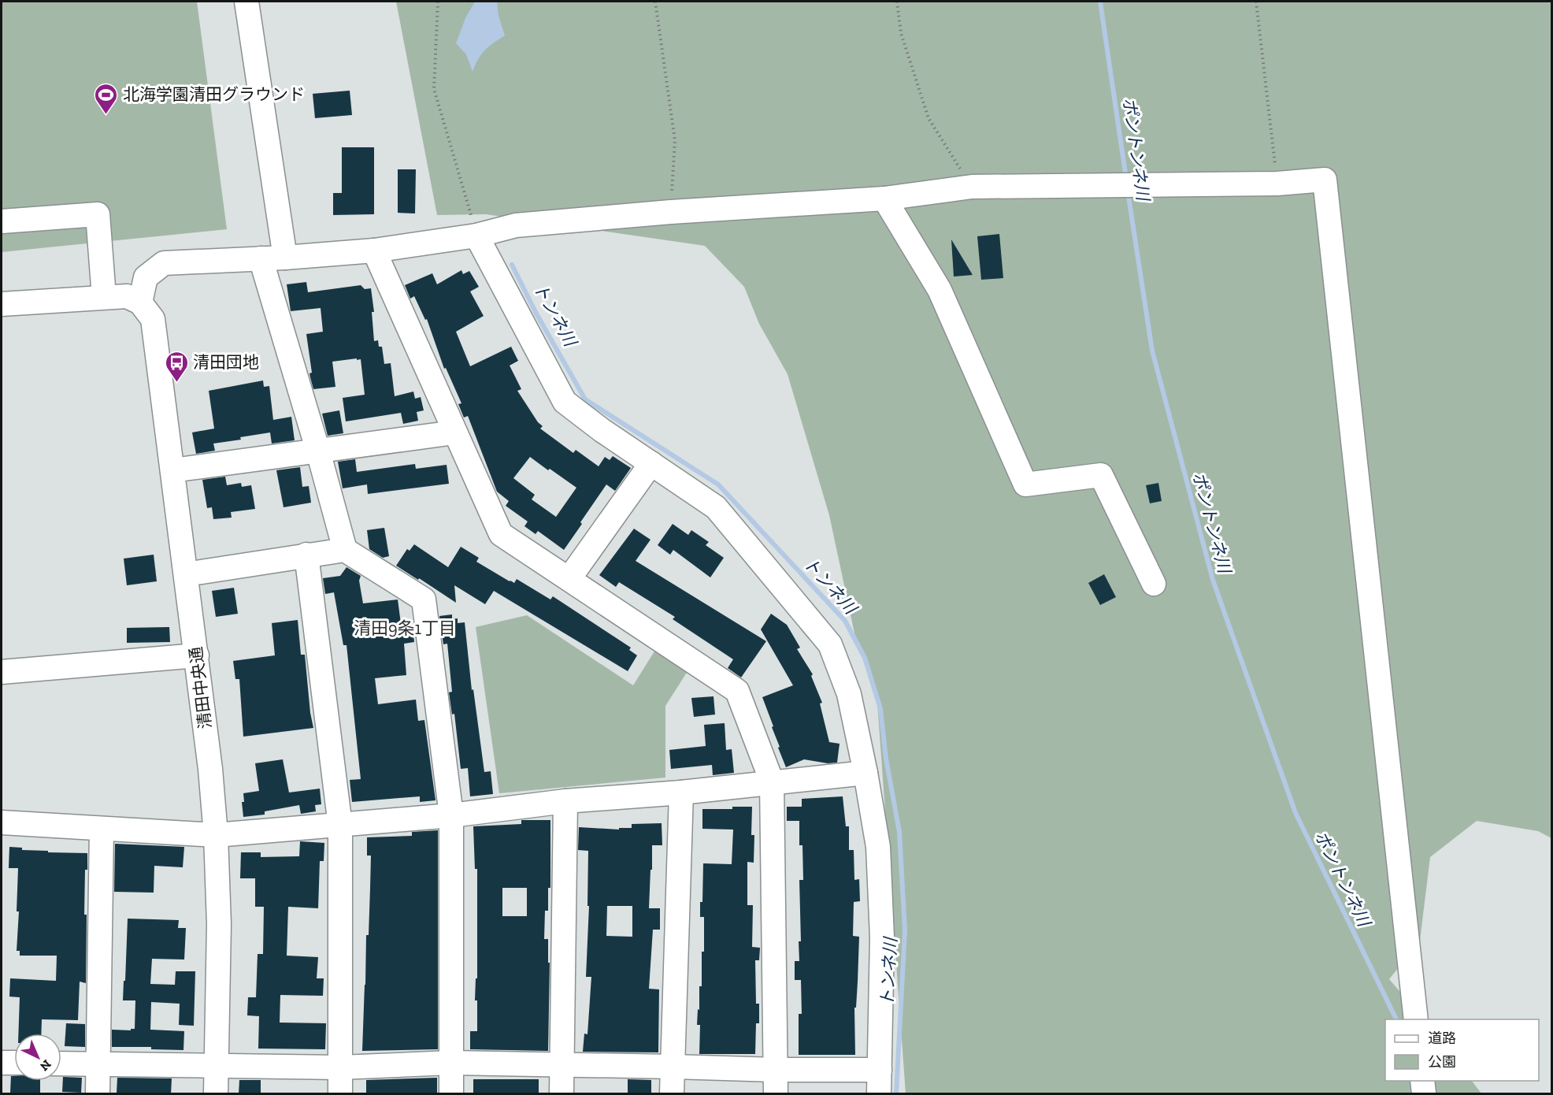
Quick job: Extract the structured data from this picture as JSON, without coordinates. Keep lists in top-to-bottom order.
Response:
{
  "streets": {
    "street": ["清田中央通"]
  },
  "districts": ["清田9条1丁目"],
  "water": ["ポントンネ川", "トンネ川"],
  "places": {
    "sports": ["北海学園清田グラウンド"],
    "bus stop": ["清田団地"]
  },
  "legend": ["道路", "公園"],
  "north": "bottom right"
}
